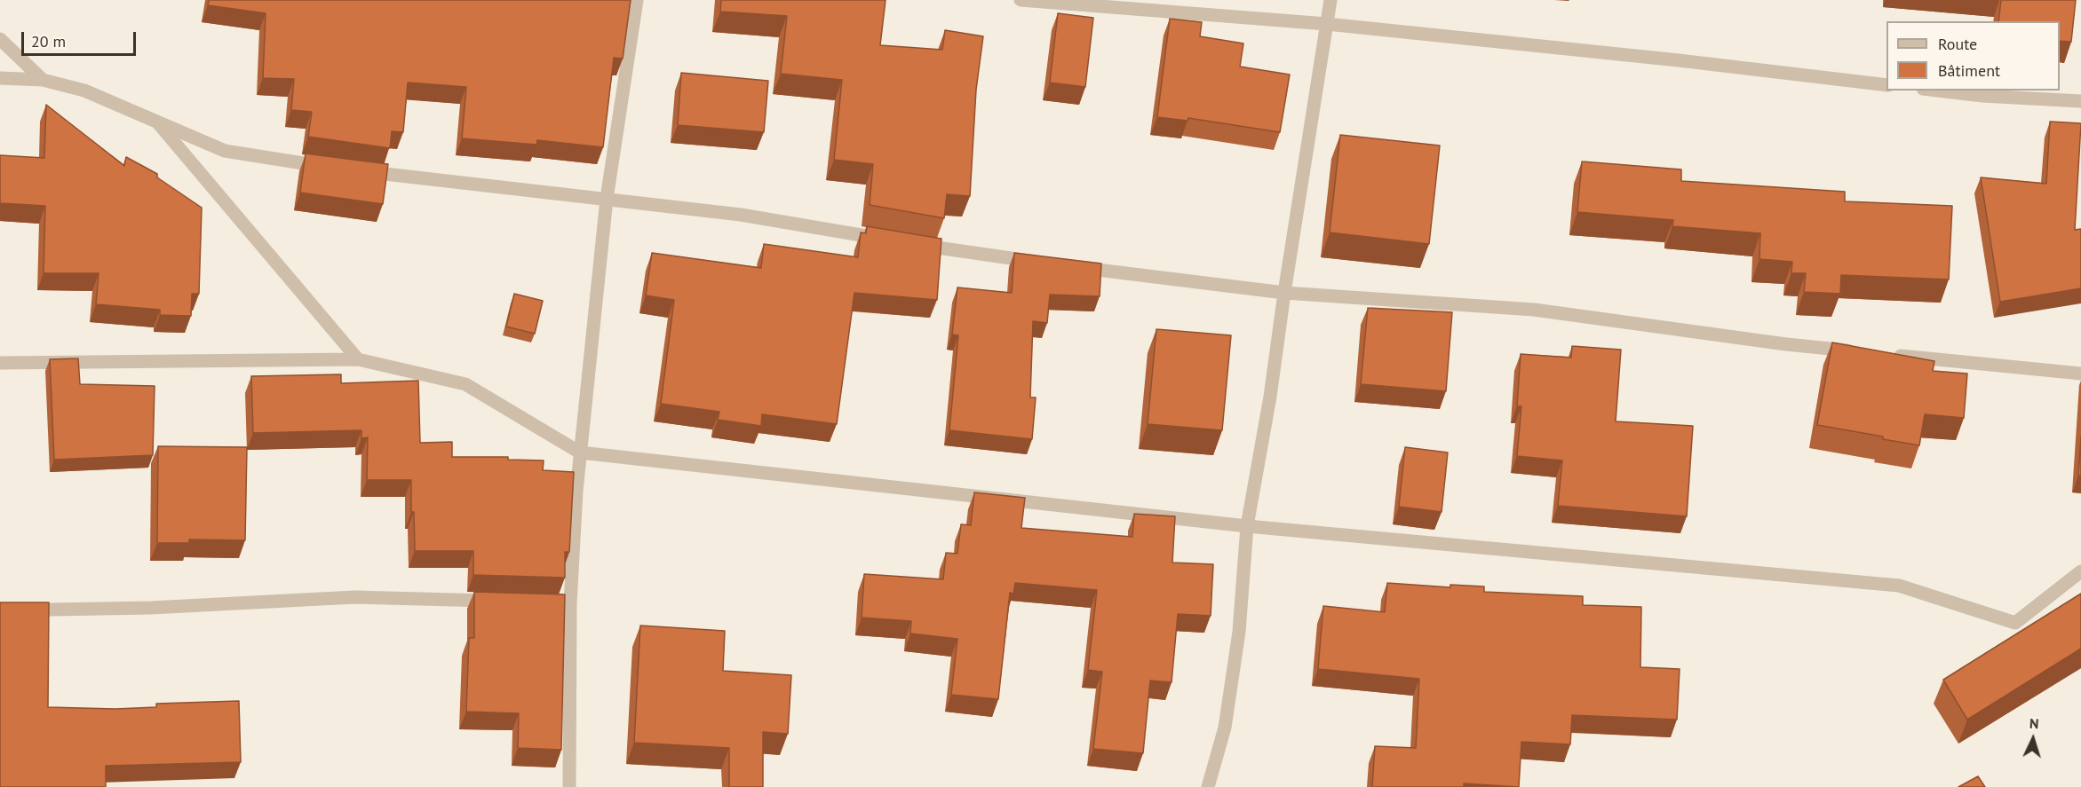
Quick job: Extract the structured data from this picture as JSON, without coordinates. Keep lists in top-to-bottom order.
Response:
{
  "legend": ["Route", "Bâtiment"],
  "scale_bar": "20 m",
  "north": "top"
}
